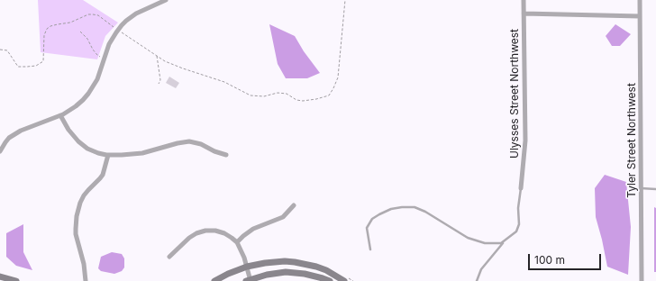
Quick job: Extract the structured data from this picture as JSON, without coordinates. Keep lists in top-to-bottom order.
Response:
{
  "streets": {
    "street": ["Ulysses Street Northwest", "Tyler Street Northwest"]
  },
  "scale_bar": "100 m"
}
